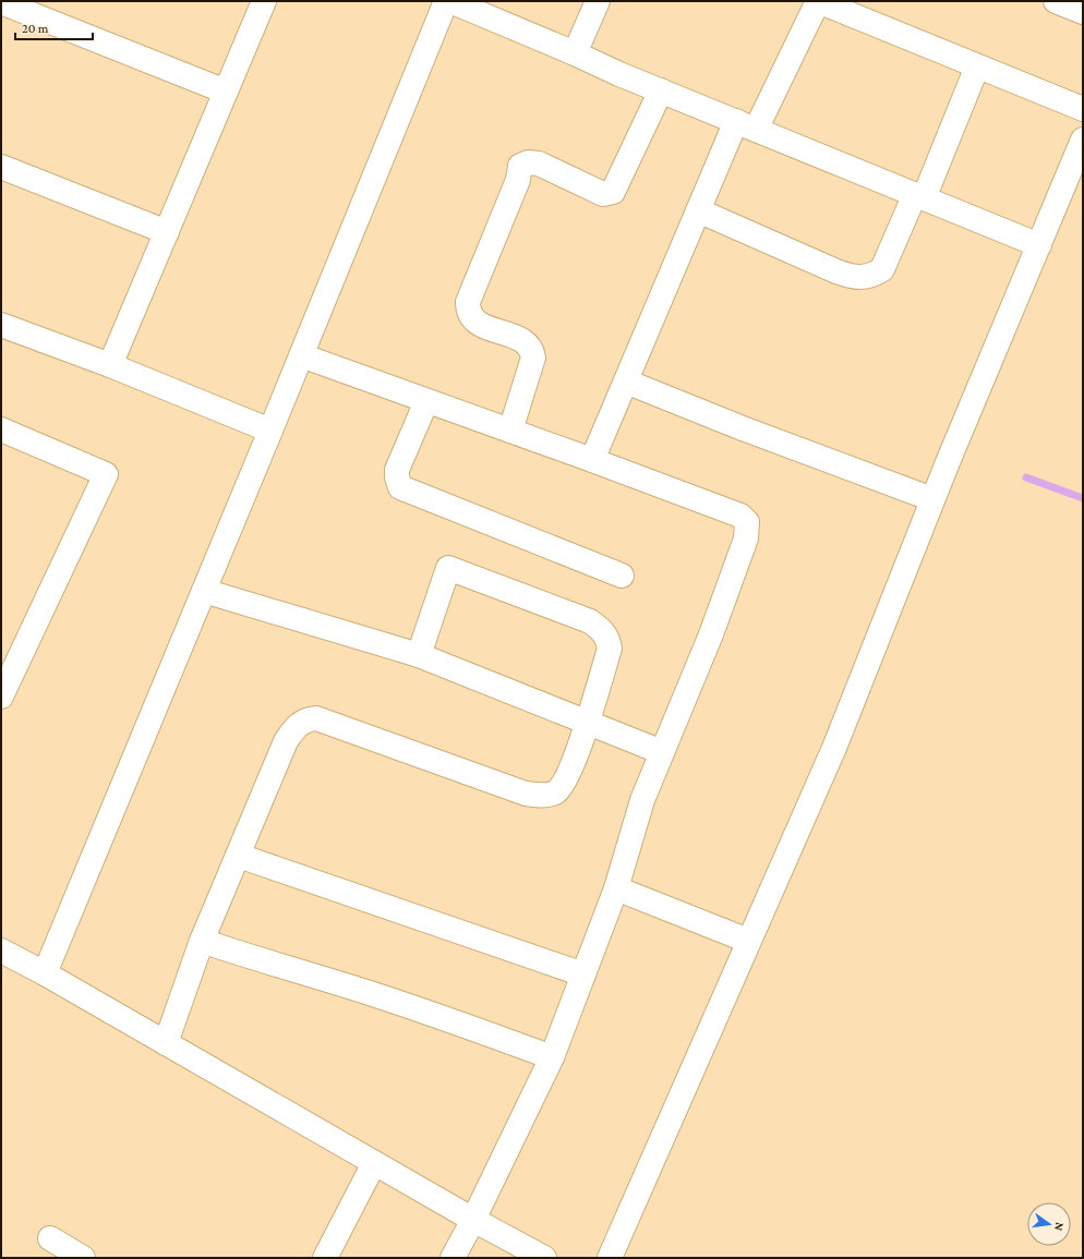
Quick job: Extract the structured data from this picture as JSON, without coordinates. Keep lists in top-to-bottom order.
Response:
{
  "scale_bar": "20 m",
  "north": "right"
}
